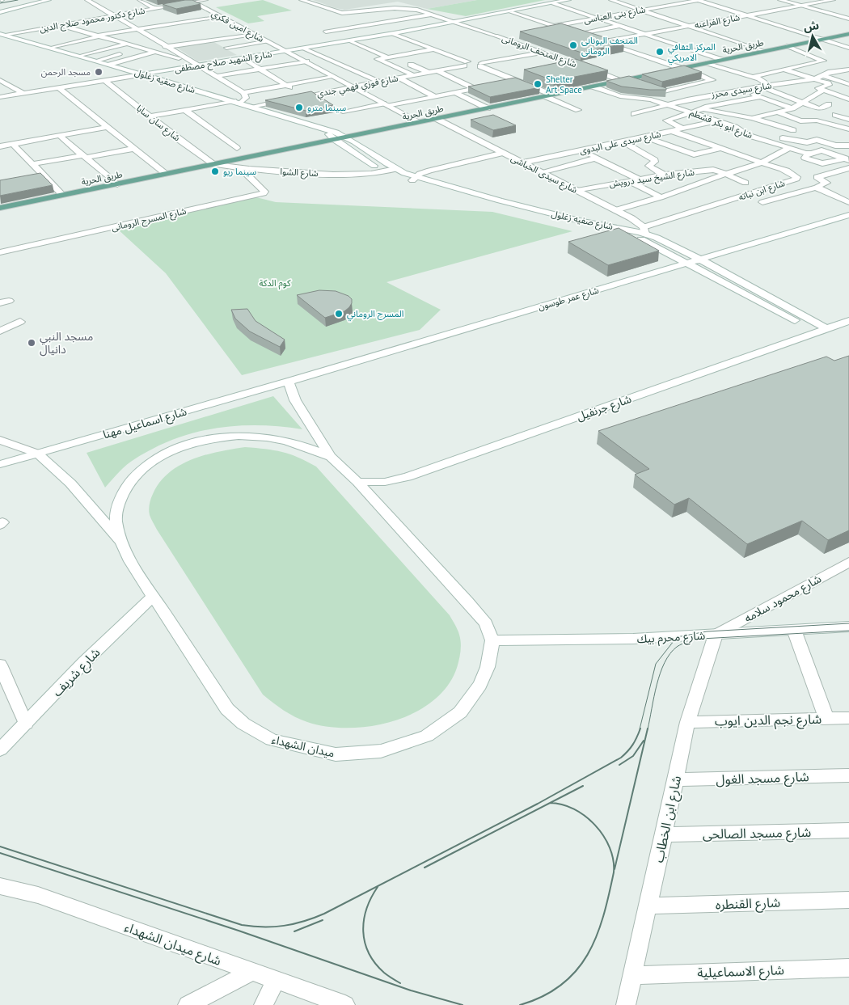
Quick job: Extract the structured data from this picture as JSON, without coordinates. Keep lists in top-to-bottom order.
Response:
{
  "streets": {
    "main road": ["طريق الحرية"],
    "street": [
      "شارع بنى العباسى",
      "شارع دكتور محمود صلاح الدين",
      "شارع الفراعنه",
      "شارع امين فكري",
      "شارع المتحف الرومانى",
      "شارع الشهيد صلاح مصطفى",
      "شارع صفيه زغلول",
      "شارع فوزي فهمي جندي",
      "شارع سيدى محرز",
      "شارع سان سابا",
      "شارع ابو بكر قشطم",
      "شارع سيدى على البدوى",
      "شارع الشوا",
      "شارع سيدى الخباشى",
      "شارع الشيخ سيد درويش",
      "شارع ابن نباته",
      "شارع المسرح الرومانى",
      "شارع عمر طوسون",
      "شارع جرنفيل",
      "شارع اسماعيل مهنا",
      "شارع محمود سلامه",
      "شارع محرم بيك",
      "شارع شريف",
      "شارع نجم الدين ايوب",
      "ميدان الشهداء",
      "شارع مسجد الغول",
      "شارع ابن الخطاب",
      "شارع مسجد الصالحى",
      "شارع القنطره",
      "شارع ميدان الشهداء",
      "شارع الاسماعيلية"
    ]
  },
  "crossings": [
    ["شارع دكتور محمود صلاح الدين", "شارع امين فكري"],
    ["شارع دكتور محمود صلاح الدين", "شارع صفيه زغلول"],
    ["شارع امين فكري", "طريق الحرية"],
    ["شارع امين فكري", "شارع الشهيد صلاح مصطفى"],
    ["شارع امين فكري", "شارع فوزي فهمي جندي"],
    ["طريق الحرية", "شارع المتحف الرومانى"],
    ["طريق الحرية", "شارع صفيه زغلول"],
    ["طريق الحرية", "شارع سان سابا"],
    ["طريق الحرية", "شارع ابو بكر قشطم"],
    ["طريق الحرية", "شارع الشوا"],
    ["طريق الحرية", "شارع سيدى الخباشى"],
    ["شارع المتحف الرومانى", "شارع الشهيد صلاح مصطفى"],
    ["شارع المتحف الرومانى", "شارع فوزي فهمي جندي"],
    ["شارع الشهيد صلاح مصطفى", "شارع صفيه زغلول"],
    ["شارع الشهيد صلاح مصطفى", "شارع سان سابا"],
    ["شارع صفيه زغلول", "شارع الشوا"],
    ["شارع صفيه زغلول", "شارع سيدى الخباشى"],
    ["شارع صفيه زغلول", "شارع ابن نباته"],
    ["شارع صفيه زغلول", "شارع عمر طوسون"],
    ["شارع صفيه زغلول", "شارع جرنفيل"],
    ["شارع سيدى محرز", "شارع ابو بكر قشطم"],
    ["شارع سان سابا", "شارع الشوا"],
    ["شارع ابو بكر قشطم", "شارع سيدى على البدوى"],
    ["شارع ابو بكر قشطم", "شارع الشيخ سيد درويش"],
    ["شارع سيدى على البدوى", "شارع سيدى الخباشى"],
    ["شارع سيدى على البدوى", "شارع ابن نباته"],
    ["شارع الشوا", "شارع المسرح الرومانى"],
    ["شارع سيدى الخباشى", "شارع الشيخ سيد درويش"],
    ["شارع سيدى الخباشى", "شارع ابن نباته"],
    ["شارع الشيخ سيد درويش", "شارع ابن نباته"],
    ["شارع عمر طوسون", "شارع اسماعيل مهنا"],
    ["شارع جرنفيل", "ميدان الشهداء"],
    ["شارع محمود سلامه", "شارع محرم بيك"],
    ["شارع محمود سلامه", "شارع ابن الخطاب"],
    ["شارع محرم بيك", "ميدان الشهداء"],
    ["شارع محرم بيك", "شارع ابن الخطاب"],
    ["شارع شريف", "ميدان الشهداء"],
    ["شارع نجم الدين ايوب", "شارع ابن الخطاب"],
    ["شارع مسجد الغول", "شارع ابن الخطاب"],
    ["شارع ابن الخطاب", "شارع مسجد الصالحى"],
    ["شارع ابن الخطاب", "شارع القنطره"],
    ["شارع ابن الخطاب", "شارع الاسماعيلية"]
  ],
  "parks": ["كوم الدكة"],
  "places": [
    "المتحف اليونانى الرومانى",
    "المركز الثقافي الامريكي",
    "مسجد الرحمن",
    "Shelter Art Space",
    "سينما مترو",
    "سينما ريو",
    "المسرح الروماني",
    "مسجد النبي دانيال"
  ],
  "north": "top"
}
